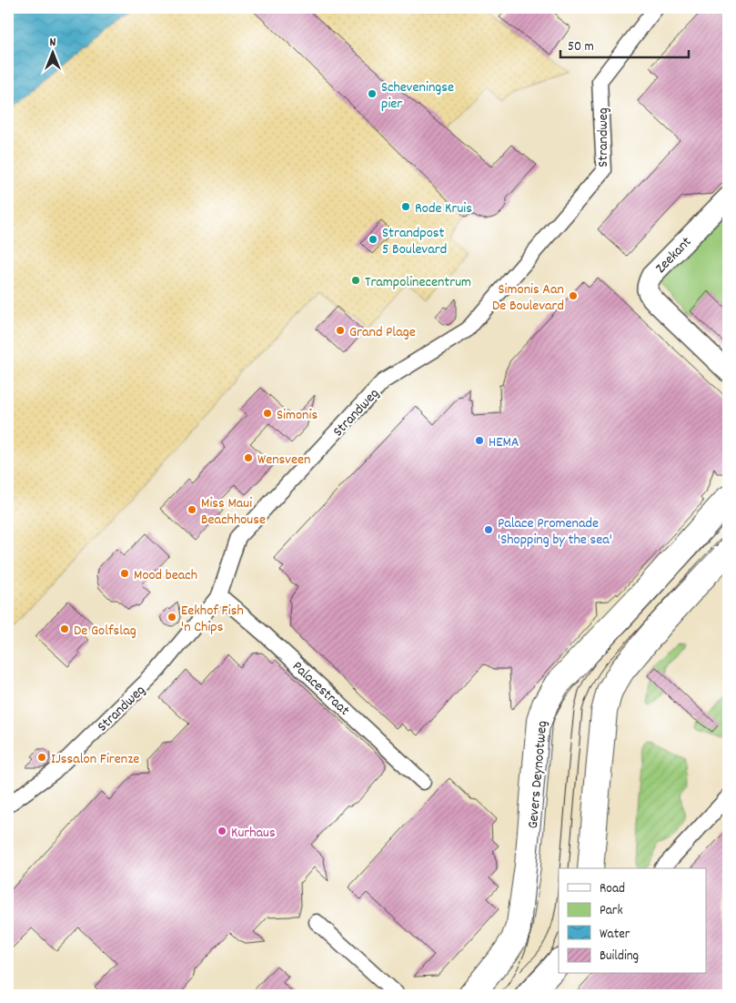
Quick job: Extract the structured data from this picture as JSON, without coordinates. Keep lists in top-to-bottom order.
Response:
{
  "streets": {
    "main road": ["Gevers Deynootweg"],
    "street": ["Strandweg", "Zeekant", "Palacestraat"]
  },
  "crossings": [
    ["Strandweg", "Palacestraat"]
  ],
  "places": [
    "Scheveningse pier",
    "Rode Kruis",
    "Strandpost 5 Boulevard",
    "Trampolinecentrum",
    "Simonis Aan De Boulevard",
    "Grand Plage",
    "Simonis",
    "HEMA",
    "Wensveen",
    "Miss Maui Beachhouse",
    "Palace Promenade 'Shopping by the sea'",
    "Mood beach",
    "Eekhof Fish 'n Chips",
    "De Golfslag",
    "IJssalon Firenze",
    "Kurhaus"
  ],
  "legend": [
    "Road",
    "Park",
    "Water",
    "Building"
  ],
  "scale_bar": "50 m",
  "north": "top"
}
